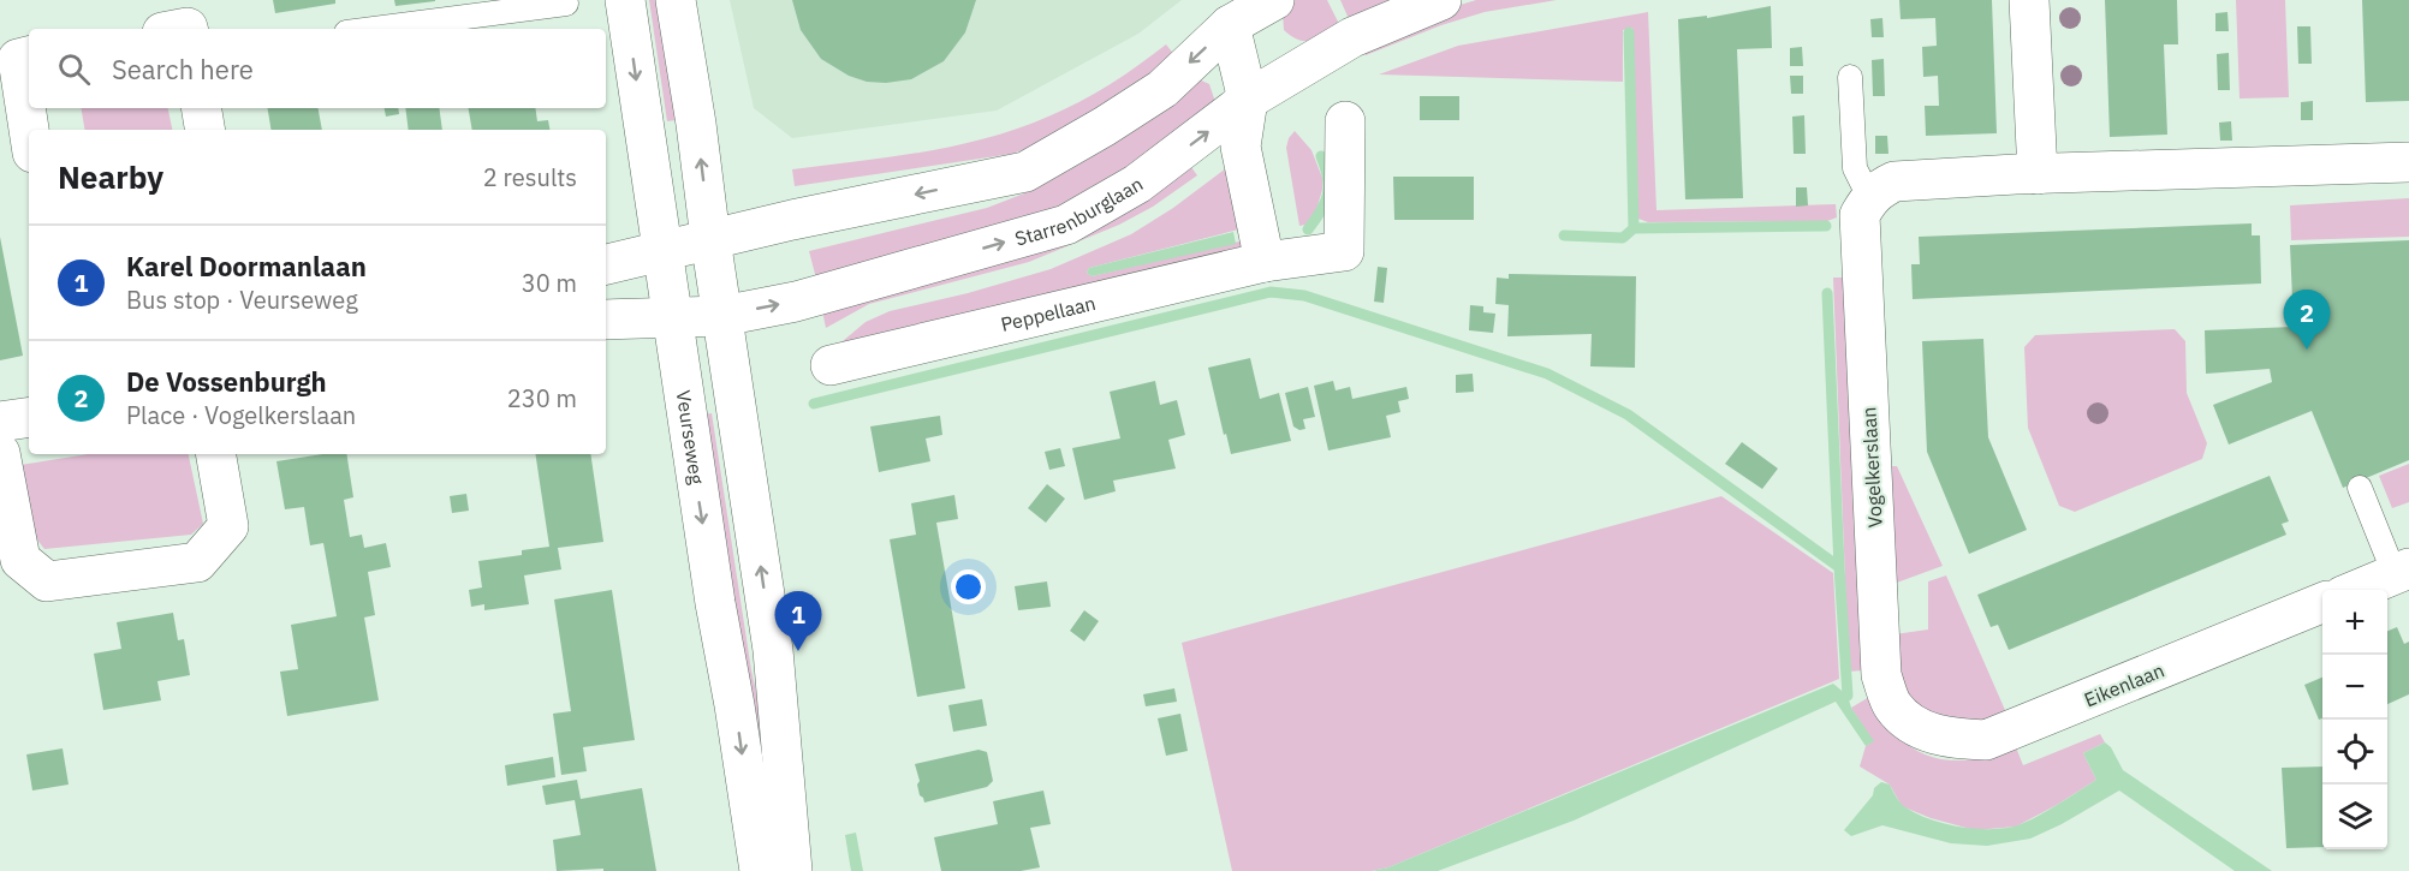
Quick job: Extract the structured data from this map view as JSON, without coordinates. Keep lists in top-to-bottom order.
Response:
{
  "streets": {
    "street": [
      "Starrenburglaan",
      "Peppellaan",
      "Veurseweg",
      "Vogelkerslaan",
      "Eikenlaan"
    ]
  },
  "crossings": [
    ["Starrenburglaan", "Veurseweg"],
    ["Vogelkerslaan", "Eikenlaan"]
  ],
  "page": {
    "search": "Search here",
    "heading": ["Nearby", "2 results"],
    "list": [
      {
        "mark": "1",
        "name": "Karel Doormanlaan",
        "note": "Bus stop · Veurseweg",
        "value": "30 m"
      },
      {
        "mark": "2",
        "name": "De Vossenburgh",
        "note": "Place · Vogelkerslaan",
        "value": "230 m"
      }
    ],
    "pins": ["2", "1"],
    "map_buttons": ["+", "−"]
  }
}
